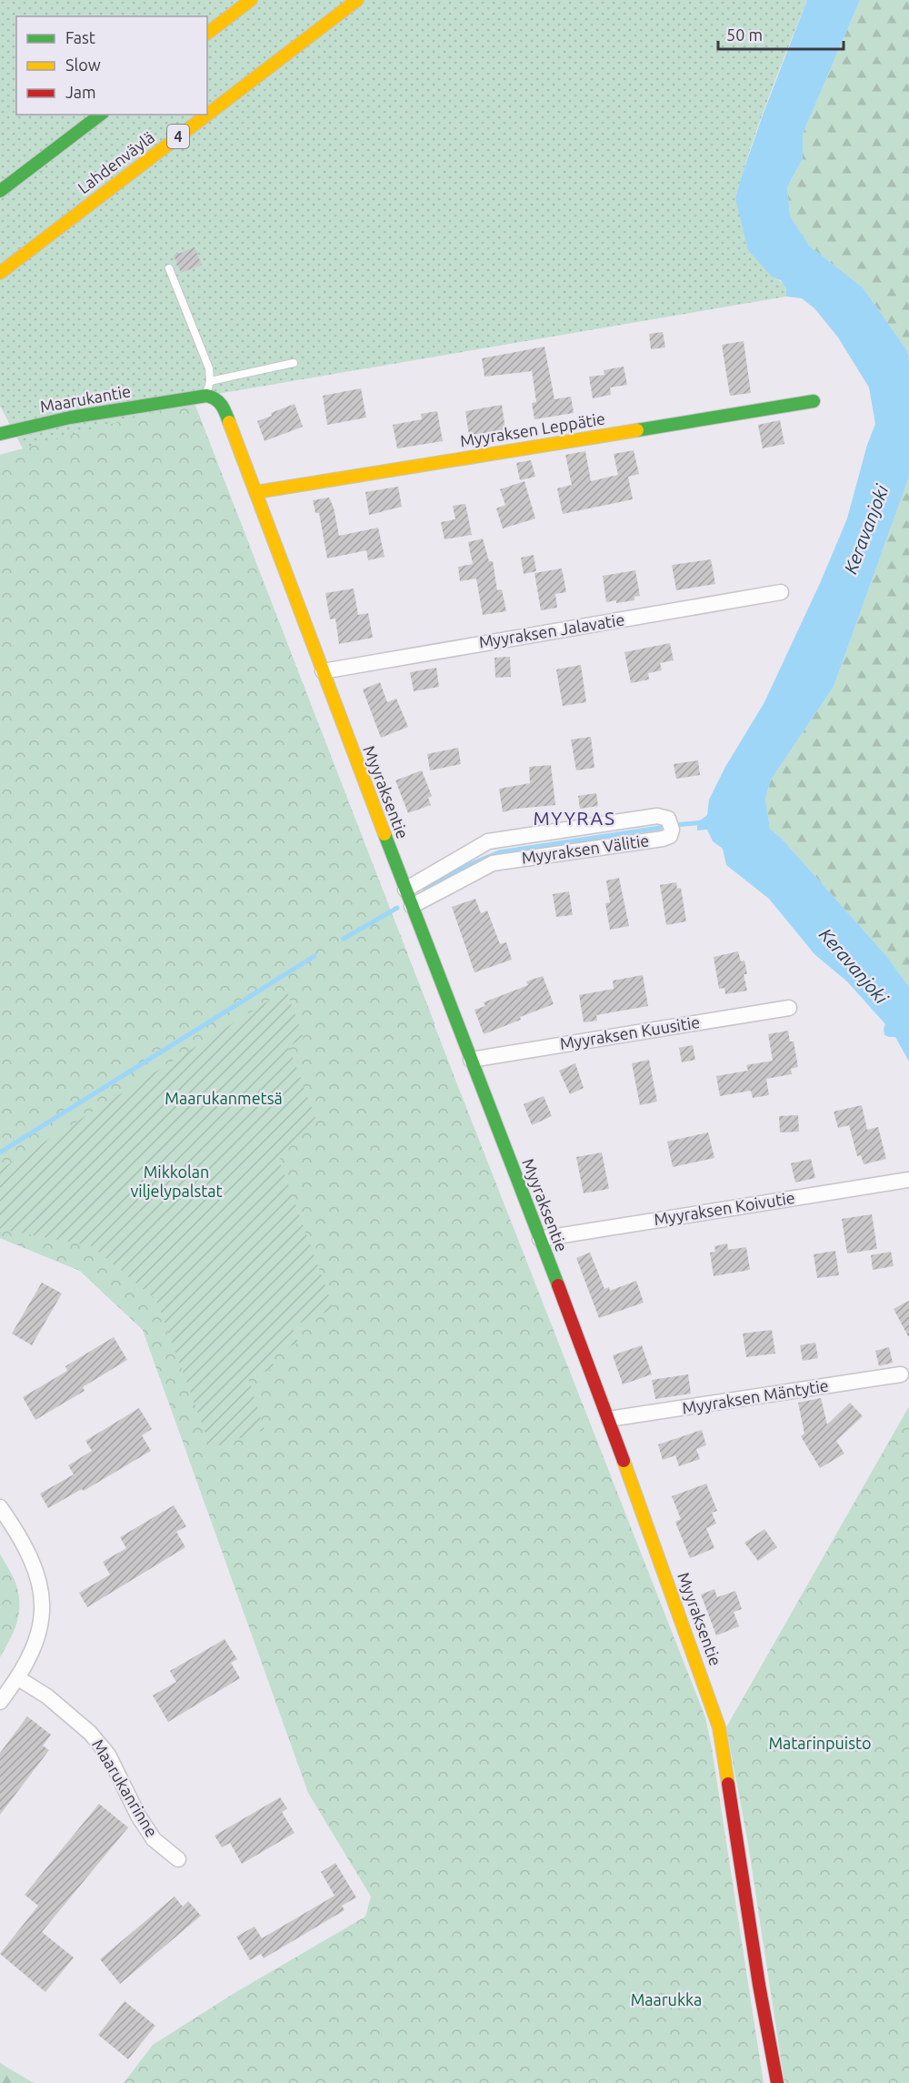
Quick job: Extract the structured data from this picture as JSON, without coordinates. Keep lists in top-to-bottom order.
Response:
{
  "streets": {
    "main road": [
      "4",
      "Lahdenväylä",
      "Maarukantie",
      "Myyraksen Leppätie",
      "Myyraksentie"
    ],
    "street": [
      "Myyraksen Jalavatie",
      "Myyraksen Välitie",
      "Myyraksen Kuusitie",
      "Myyraksen Koivutie",
      "Myyraksen Mäntytie",
      "Maarukanrinne"
    ]
  },
  "crossings": [
    ["Maarukantie", "Myyraksentie"],
    ["Myyraksen Leppätie", "Myyraksentie"],
    ["Myyraksen Jalavatie", "Myyraksentie"],
    ["Myyraksentie", "Myyraksen Välitie"],
    ["Myyraksentie", "Myyraksen Kuusitie"],
    ["Myyraksentie", "Myyraksen Koivutie"],
    ["Myyraksentie", "Myyraksen Mäntytie"]
  ],
  "districts": ["MYYRAS"],
  "water": ["Keravanjoki"],
  "parks": [
    "Maarukanmetsä",
    "Mikkolan viljelypalstat",
    "Matarinpuisto",
    "Maarukka"
  ],
  "legend": ["Fast", "Slow", "Jam"],
  "scale_bar": "50 m"
}
